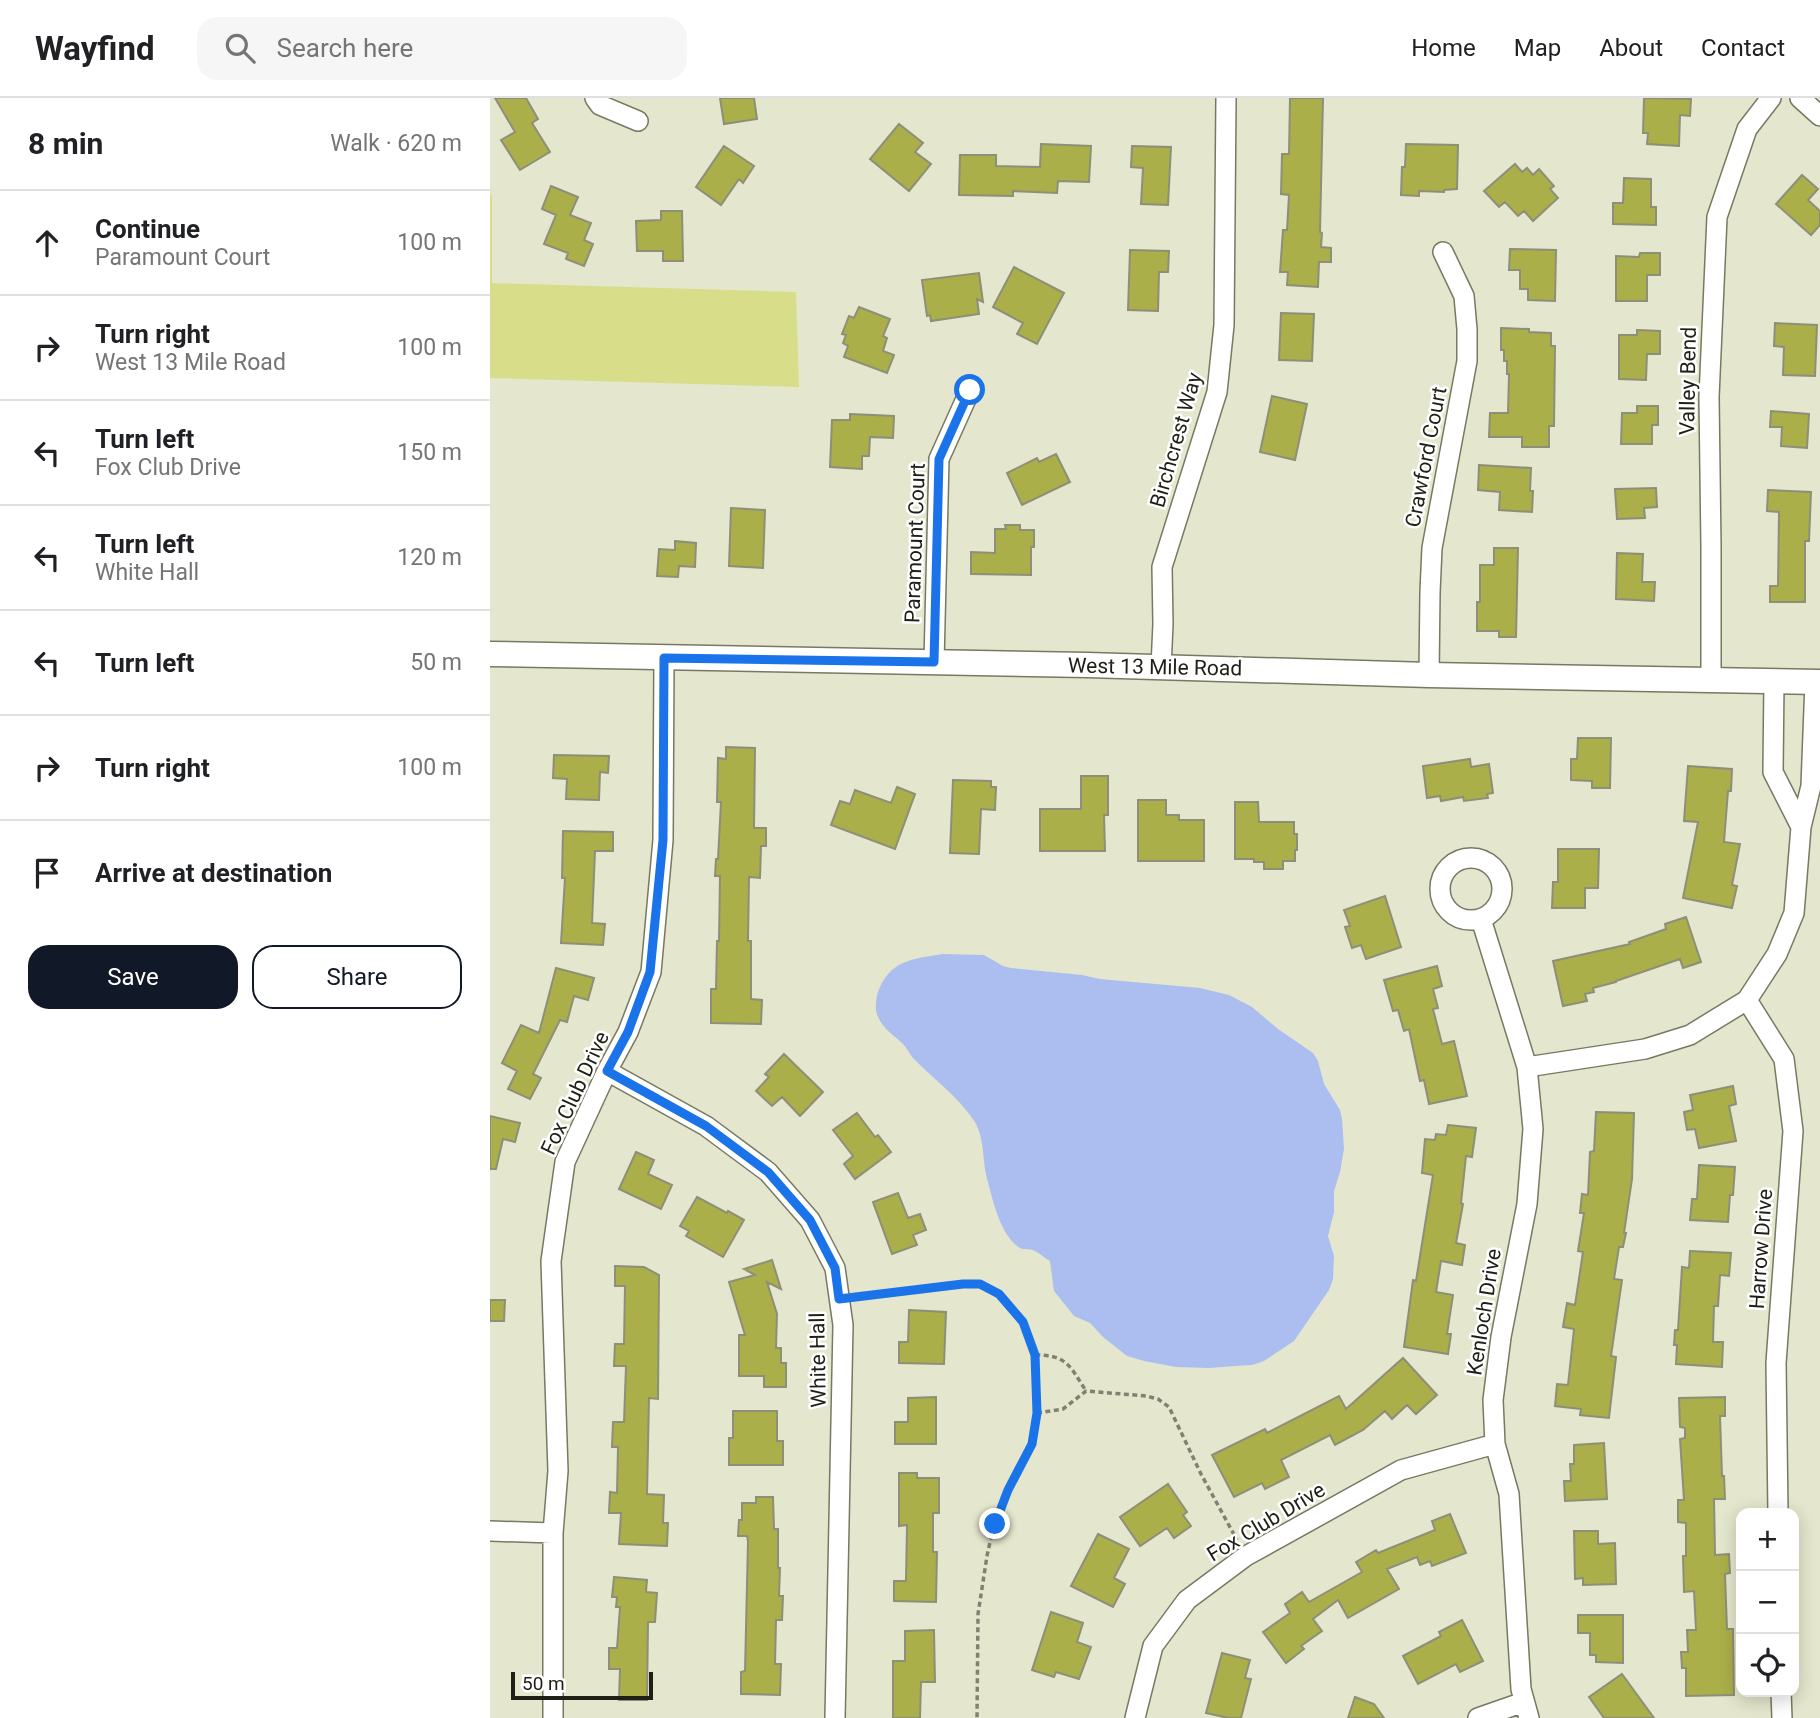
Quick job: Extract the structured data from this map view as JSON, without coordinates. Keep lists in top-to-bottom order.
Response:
{
  "streets": {
    "street": [
      "Valley Bend",
      "Birchcrest Way",
      "Crawford Court",
      "Paramount Court",
      "West 13 Mile Road",
      "Fox Club Drive",
      "Harrow Drive",
      "Kenloch Drive",
      "White Hall"
    ]
  },
  "crossings": [
    ["Valley Bend", "West 13 Mile Road"],
    ["Birchcrest Way", "West 13 Mile Road"],
    ["Crawford Court", "West 13 Mile Road"],
    ["Paramount Court", "West 13 Mile Road"],
    ["West 13 Mile Road", "Fox Club Drive"],
    ["Fox Club Drive", "Kenloch Drive"],
    ["Fox Club Drive", "White Hall"]
  ],
  "scale_bar": "50 m",
  "page": {
    "header": "Wayfind",
    "search": "Search here",
    "nav": [
      "Home",
      "Map",
      "About",
      "Contact"
    ],
    "heading": ["8 min", "Walk · 620 m"],
    "list": [
      ["Continue", "Paramount Court", "100 m"],
      ["Turn right", "West 13 Mile Road", "100 m"],
      ["Turn left", "Fox Club Drive", "150 m"],
      ["Turn left", "White Hall", "120 m"],
      ["Turn left", "50 m"],
      ["Turn right", "100 m"],
      "Arrive at destination"
    ],
    "buttons": ["Save", "Share"],
    "map_buttons": ["+", "−"],
    "scale": "50 m"
  }
}
